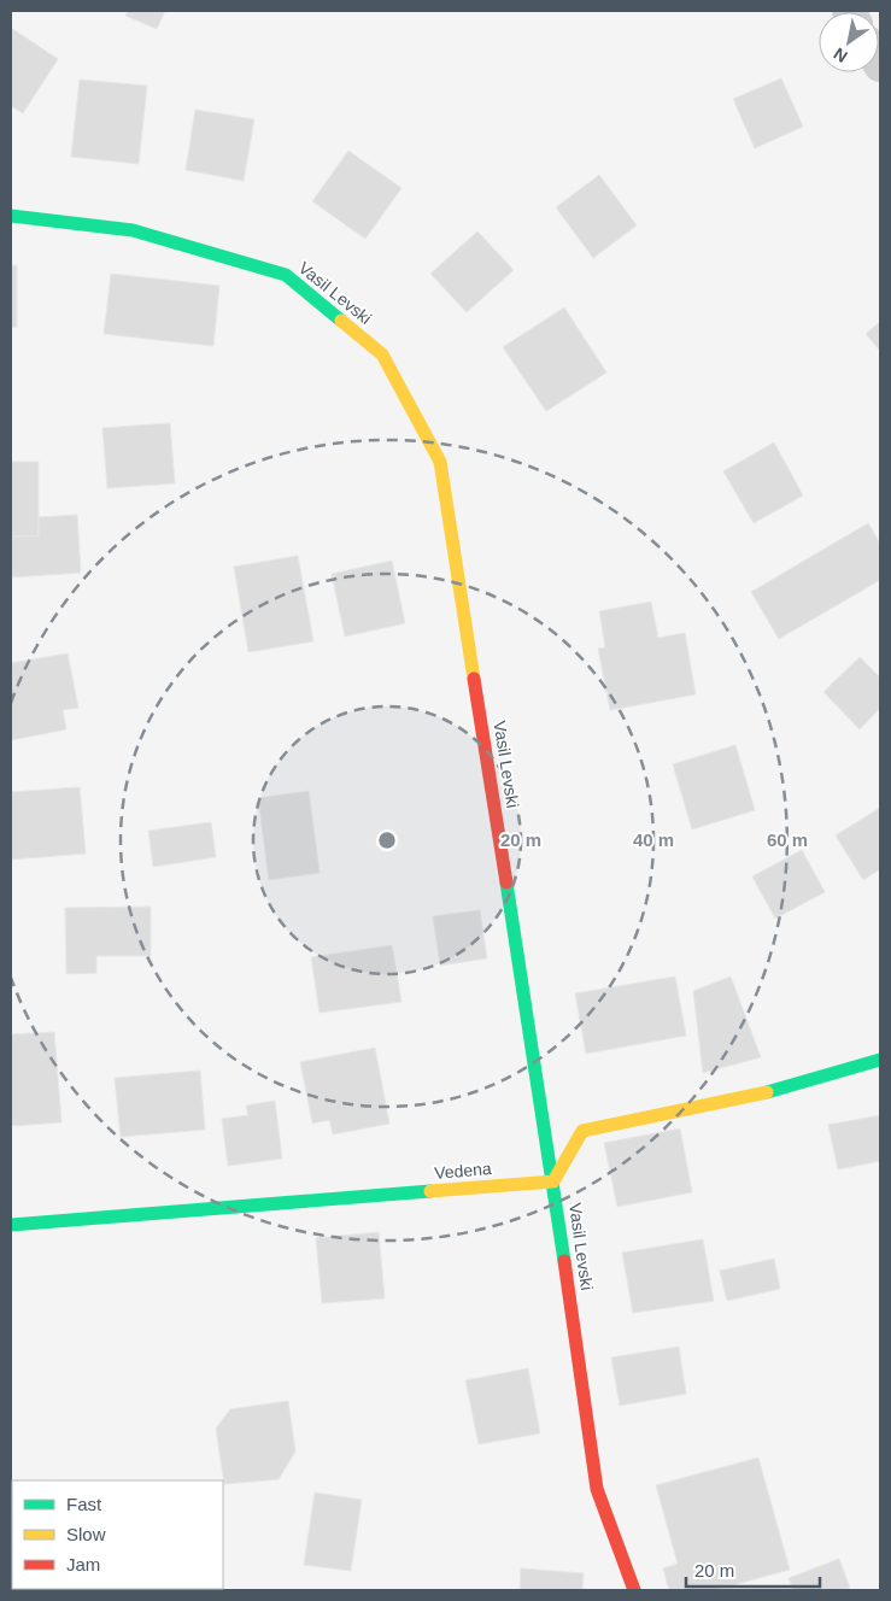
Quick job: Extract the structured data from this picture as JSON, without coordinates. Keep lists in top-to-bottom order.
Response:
{
  "streets": {
    "street": ["Vasil Levski", "Vedena"]
  },
  "crossings": [
    ["Vasil Levski", "Vedena"]
  ],
  "legend": ["Fast", "Slow", "Jam"],
  "scale_bar": "20 m",
  "north": "bottom left",
  "rings": ["20 m", "40 m", "60 m"]
}
